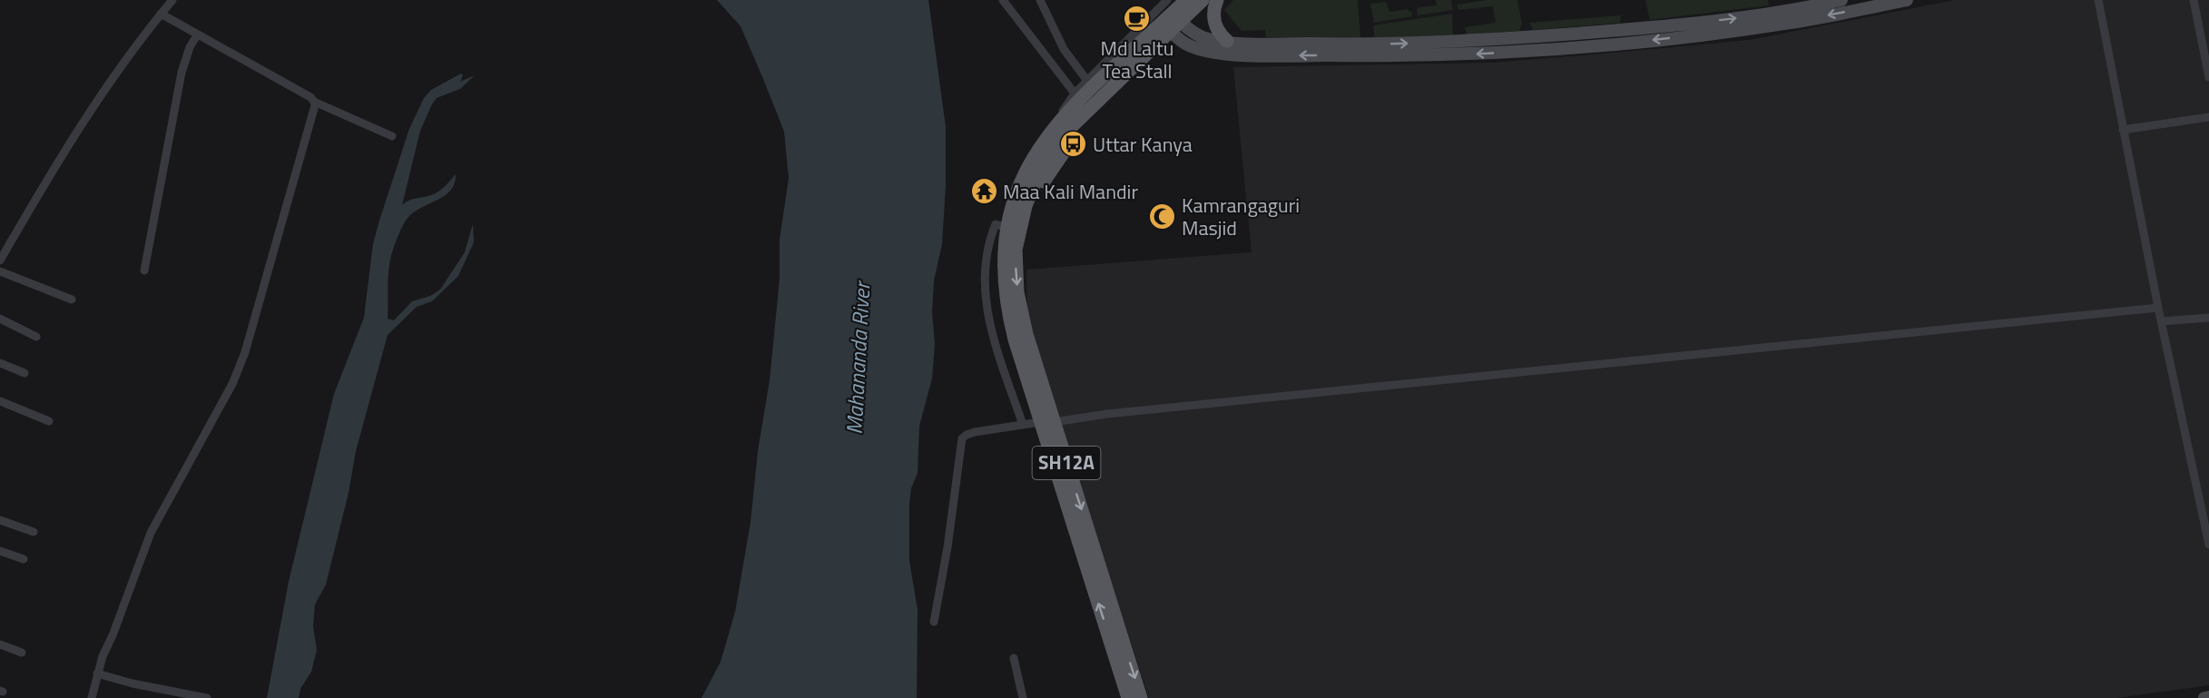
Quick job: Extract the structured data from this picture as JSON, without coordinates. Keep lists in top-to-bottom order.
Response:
{
  "streets": {
    "main road": ["SH12A"]
  },
  "water": ["Mahananda River"],
  "places": {
    "cafe": ["Md Laltu Tea Stall"],
    "bus stop": ["Uttar Kanya"],
    "temple": ["Maa Kali Mandir"],
    "mosque": ["Kamrangaguri Masjid"]
  }
}
